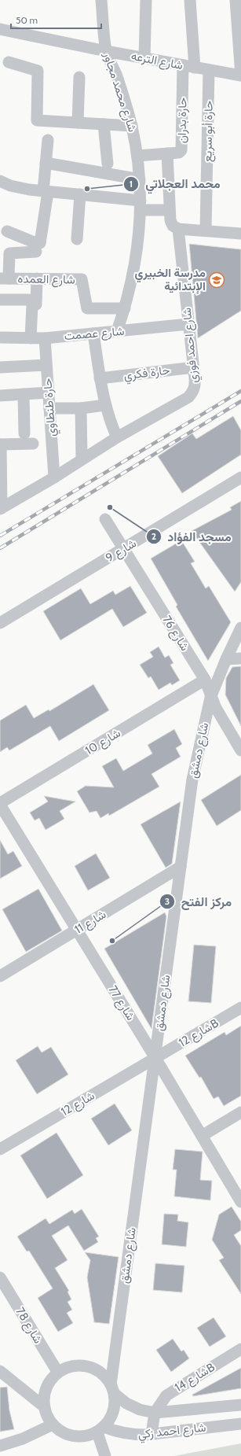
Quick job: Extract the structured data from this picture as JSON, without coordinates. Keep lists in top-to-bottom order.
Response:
{
  "streets": {
    "street": [
      "شارع الترعه",
      "شارع محمد مجاور",
      "حارة بدران",
      "حارة أبو سريع",
      "شارع العمده",
      "شارع عصمت",
      "شارع احمد فوزي",
      "حارة فكري",
      "حارة طنطاوي",
      "شارع 9",
      "شارع 76",
      "شارع 10",
      "شارع دمشق",
      "شارع 11",
      "شارع 77",
      "شارع 12B",
      "شارع 12",
      "شارع 78",
      "شارع 14B",
      "شارع احمد زكي"
    ]
  },
  "crossings": [
    ["شارع الترعه", "شارع محمد مجاور"],
    ["شارع الترعه", "حارة بدران"],
    ["شارع الترعه", "حارة أبو سريع"],
    ["شارع محمد مجاور", "حارة بدران"],
    ["شارع محمد مجاور", "شارع العمده"],
    ["شارع محمد مجاور", "شارع عصمت"],
    ["شارع عصمت", "شارع احمد فوزي"],
    ["شارع عصمت", "حارة طنطاوي"],
    ["شارع احمد فوزي", "حارة فكري"],
    ["شارع احمد فوزي", "حارة طنطاوي"],
    ["شارع 9", "شارع 76"],
    ["شارع 76", "شارع 10"],
    ["شارع 76", "شارع دمشق"],
    ["شارع 10", "شارع 77"],
    ["شارع دمشق", "شارع 11"],
    ["شارع دمشق", "شارع 77"],
    ["شارع دمشق", "شارع 12B"],
    ["شارع دمشق", "شارع 12"],
    ["شارع دمشق", "شارع 78"],
    ["شارع دمشق", "شارع احمد زكي"],
    ["شارع 11", "شارع 77"],
    ["شارع 77", "شارع 12B"],
    ["شارع 77", "شارع 12"],
    ["شارع 12B", "شارع 12"],
    ["شارع 78", "شارع احمد زكي"],
    ["شارع 14B", "شارع احمد زكي"]
  ],
  "places": {
    "other": ["محمد العجلاتي", "مسجد الفؤاد", "مركز الفتح"],
    "school or university": ["مدرسة الخبيري الإبتدائية"]
  },
  "scale_bar": "50 m"
}
